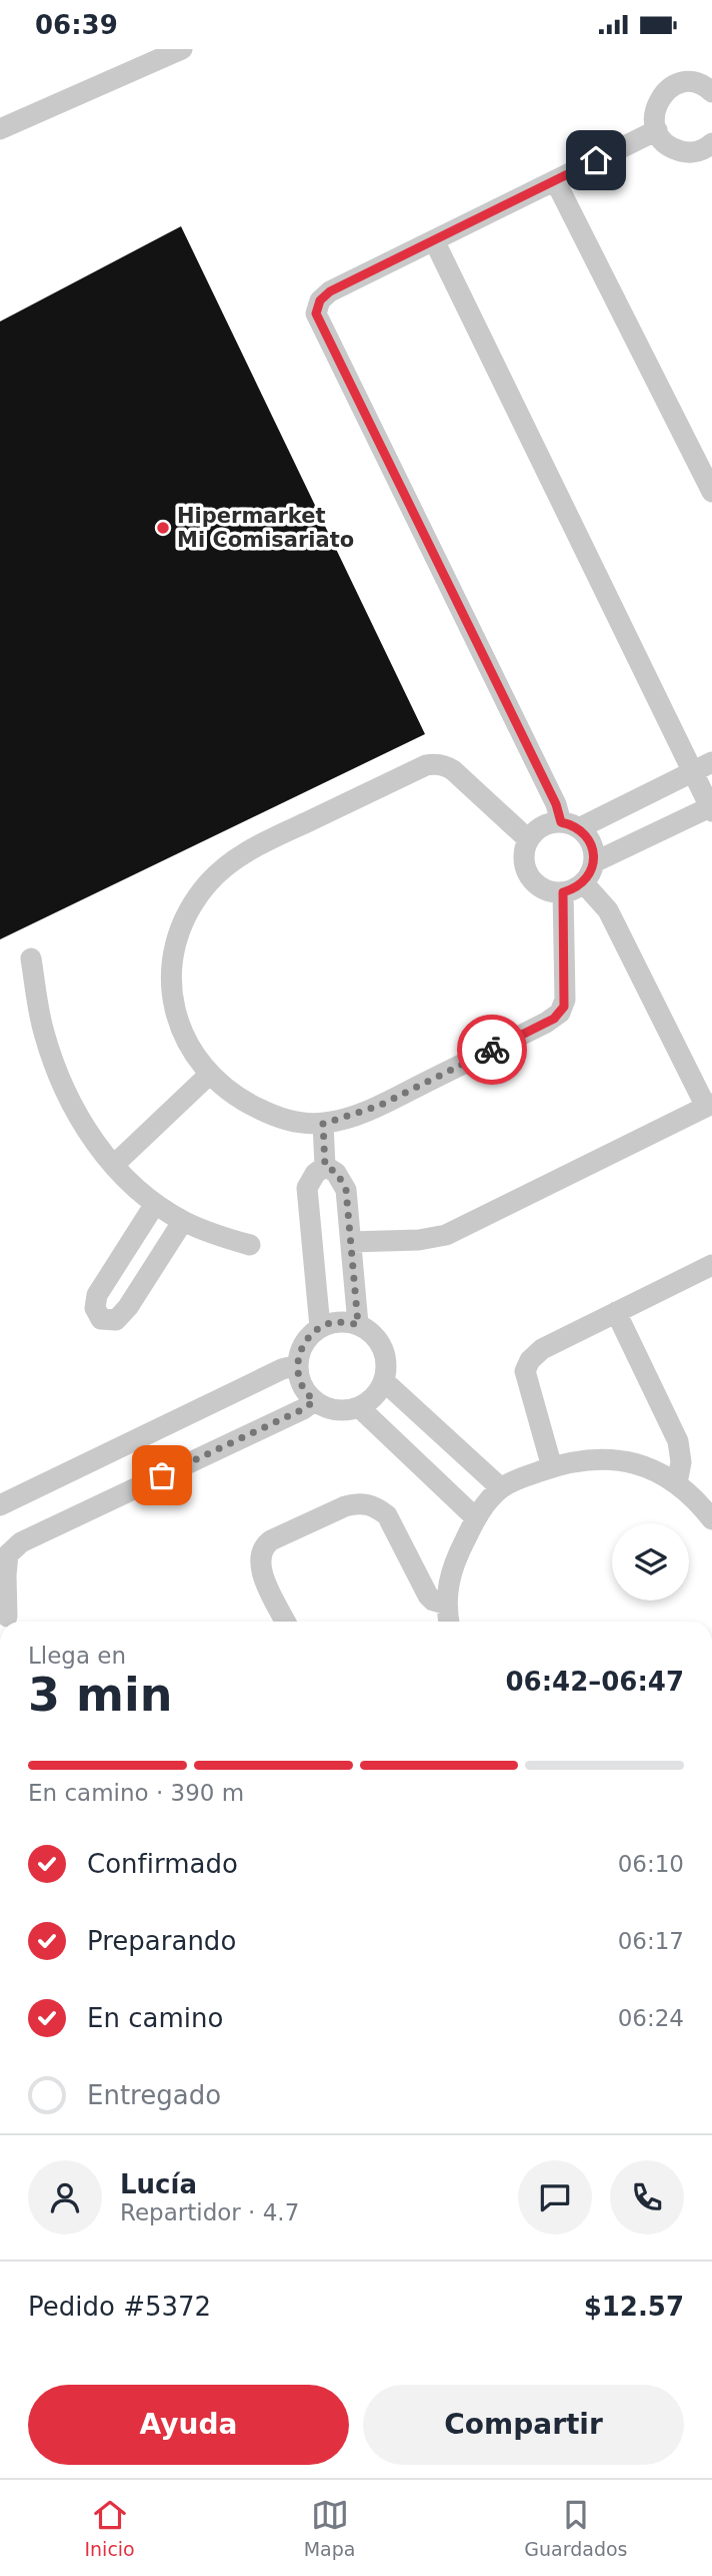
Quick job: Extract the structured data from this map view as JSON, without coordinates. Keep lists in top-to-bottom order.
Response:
{
  "places": ["Hipermarket Mi Comisariato"],
  "page": {
    "status": "06:39",
    "heading": ["3 min", "Llega en", "06:42–06:47"],
    "panel": [
      "Lucía",
      "Repartidor · 4.7",
      "Pedido #5372",
      "$12.57"
    ],
    "bar": "En camino · 390 m",
    "list": [
      ["Confirmado", "06:10"],
      ["Preparando", "06:17"],
      ["En camino", "06:24"],
      "Entregado"
    ],
    "buttons": ["Ayuda", "Compartir"],
    "tabs": ["Inicio", "Mapa", "Guardados"]
  }
}
